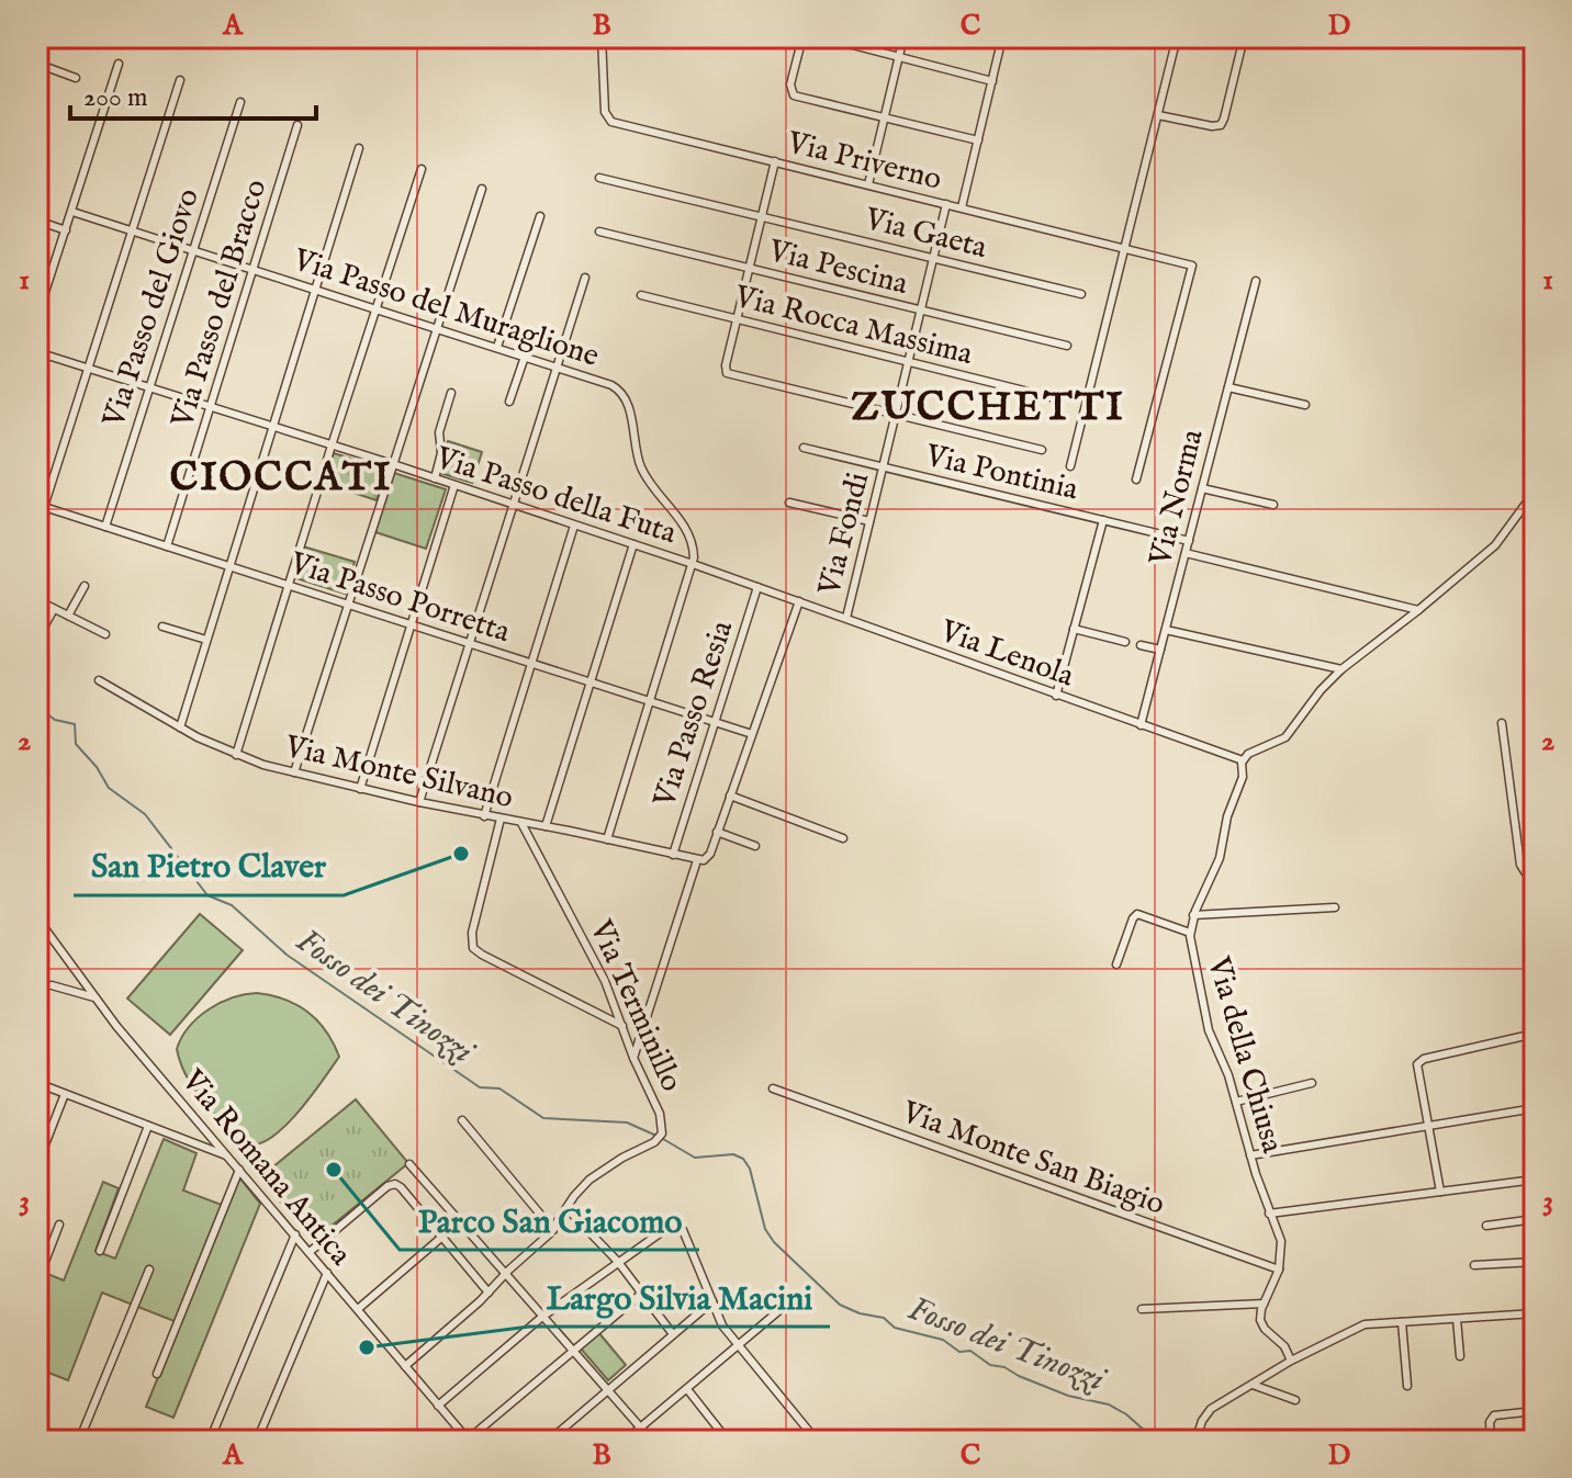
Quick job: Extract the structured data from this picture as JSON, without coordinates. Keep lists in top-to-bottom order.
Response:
{
  "streets": {
    "street": [
      "Via Priverno",
      "Via Gaeta",
      "Via Pescina",
      "Via Passo del Bracco",
      "Via Passo del Muraglione",
      "Via Passo del Giovo",
      "Via Rocca Massima",
      "Via Pontinia",
      "Via Passo della Futa",
      "Via Norma",
      "Via Fondi",
      "Via Passo Porretta",
      "Via Lenola",
      "Via Passo Resia",
      "Via Monte Silvano",
      "Via Terminillo",
      "Via della Chiusa",
      "Via Monte San Biagio",
      "Via Romana Antica"
    ]
  },
  "crossings": [
    ["Via Priverno", "Via Fondi"],
    ["Via Gaeta", "Via Fondi"],
    ["Via Pescina", "Via Fondi"],
    ["Via Passo del Bracco", "Via Passo del Muraglione"],
    ["Via Passo del Bracco", "Via Passo della Futa"],
    ["Via Passo del Bracco", "Via Passo Porretta"],
    ["Via Passo del Muraglione", "Via Passo del Giovo"],
    ["Via Passo del Muraglione", "Via Passo della Futa"],
    ["Via Passo del Giovo", "Via Passo della Futa"],
    ["Via Passo del Giovo", "Via Passo Porretta"],
    ["Via Rocca Massima", "Via Fondi"],
    ["Via Pontinia", "Via Norma"],
    ["Via Pontinia", "Via Fondi"],
    ["Via Passo della Futa", "Via Lenola"],
    ["Via Passo della Futa", "Via Passo Resia"],
    ["Via Norma", "Via Lenola"],
    ["Via Fondi", "Via Lenola"],
    ["Via Passo Porretta", "Via Passo Resia"],
    ["Via Lenola", "Via Passo Resia"],
    ["Via Lenola", "Via della Chiusa"],
    ["Via Passo Resia", "Via Monte Silvano"],
    ["Via Monte Silvano", "Via Terminillo"],
    ["Via Terminillo", "Via Romana Antica"],
    ["Via della Chiusa", "Via Monte San Biagio"]
  ],
  "districts": ["ZUCCHETTI", "CIOCCATI"],
  "water": ["Fosso dei Tinozzi"],
  "places": ["San Pietro Claver", "Parco San Giacomo", "Largo Silvia Macini"],
  "scale_bar": "200 m",
  "grid": {
    "columns": [
      "A",
      "B",
      "C",
      "D"
    ],
    "rows": ["1", "2", "3"]
  }
}
